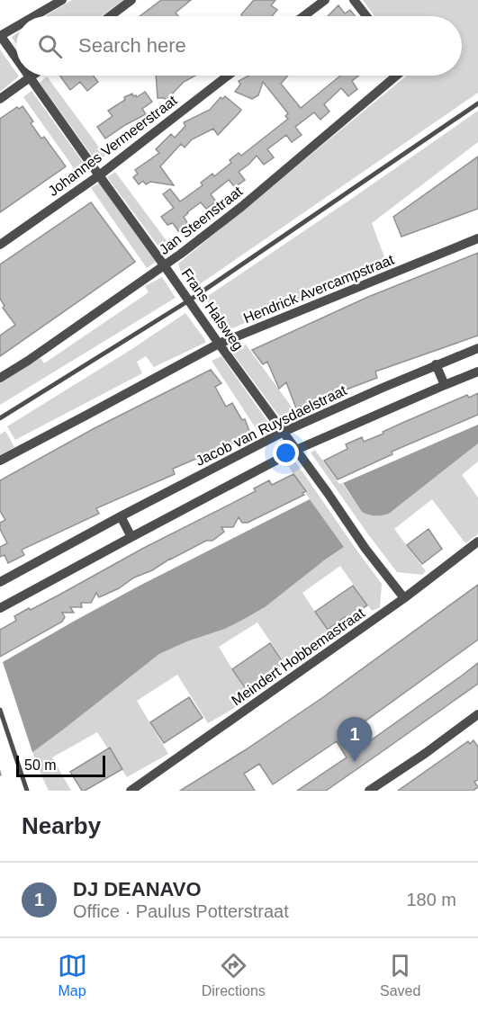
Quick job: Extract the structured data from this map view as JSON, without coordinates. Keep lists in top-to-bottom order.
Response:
{
  "streets": {
    "street": [
      "Johannes Vermeerstraat",
      "Jan Steenstraat",
      "Hendrick Avercampstraat",
      "Frans Halsweg",
      "Jacob van Ruysdaelstraat",
      "Meindert Hobbemastraat"
    ]
  },
  "crossings": [
    ["Johannes Vermeerstraat", "Frans Halsweg"],
    ["Jan Steenstraat", "Frans Halsweg"],
    ["Hendrick Avercampstraat", "Frans Halsweg"],
    ["Frans Halsweg", "Jacob van Ruysdaelstraat"],
    ["Frans Halsweg", "Meindert Hobbemastraat"]
  ],
  "scale_bar": "50 m",
  "page": {
    "search": "Search here",
    "pins": "1",
    "scale": "50 m",
    "heading": "Nearby",
    "list": [
      {
        "mark": "1",
        "name": "DJ DEANAVO",
        "note": "Office · Paulus Potterstraat",
        "value": "180 m"
      }
    ],
    "nav": ["Map", "Directions", "Saved"]
  }
}
